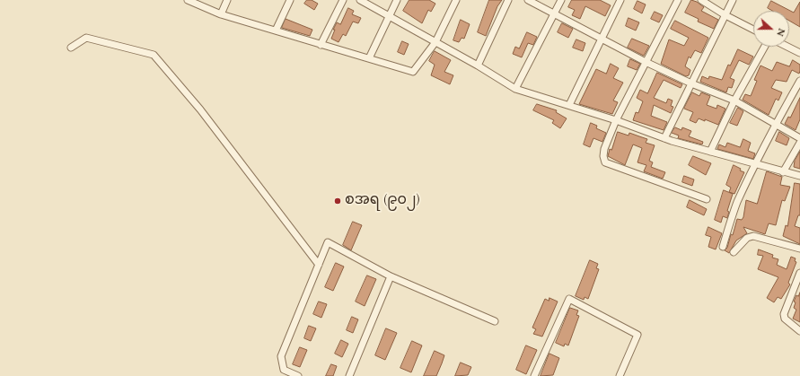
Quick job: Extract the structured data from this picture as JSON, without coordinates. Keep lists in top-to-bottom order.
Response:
{
  "places": ["စအရ (၉၀၂)"],
  "north": "right"
}
